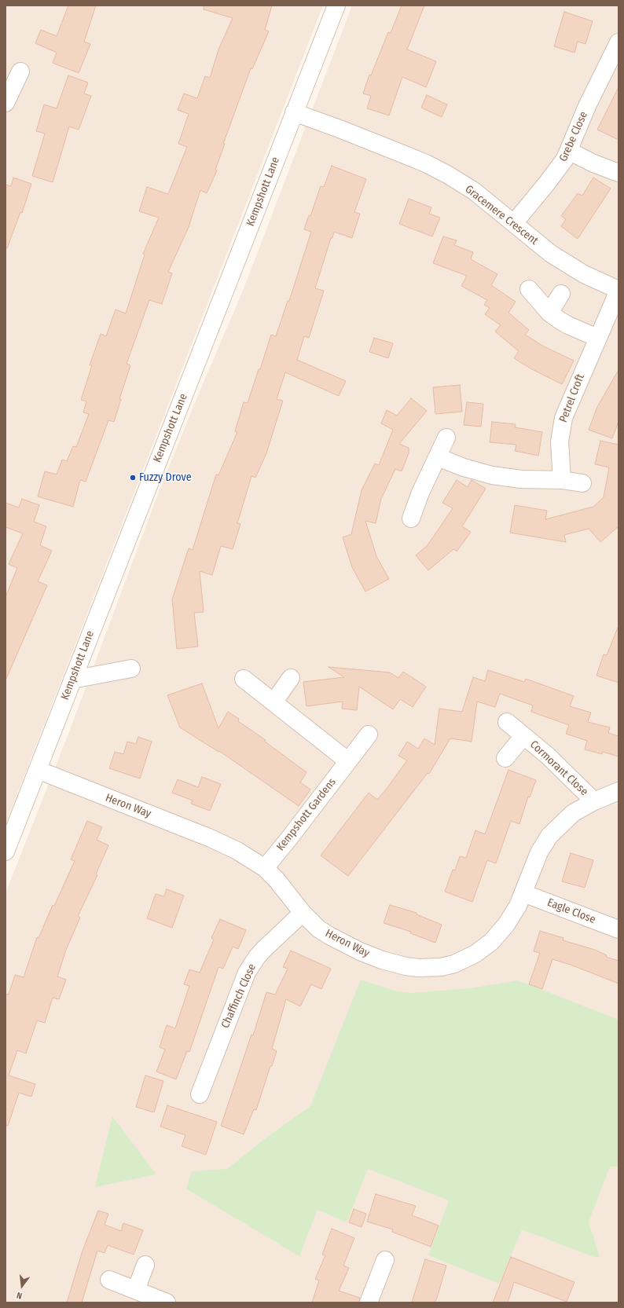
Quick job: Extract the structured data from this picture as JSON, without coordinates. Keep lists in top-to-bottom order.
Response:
{
  "streets": {
    "street": [
      "Grebe Close",
      "Kempshott Lane",
      "Gracemere Crescent",
      "Petrel Croft",
      "Cormorant Close",
      "Heron Way",
      "Kempshott Gardens",
      "Eagle Close",
      "Chaffinch Close"
    ]
  },
  "crossings": [
    ["Grebe Close", "Gracemere Crescent"],
    ["Kempshott Lane", "Gracemere Crescent"],
    ["Kempshott Lane", "Heron Way"],
    ["Gracemere Crescent", "Petrel Croft"],
    ["Cormorant Close", "Heron Way"],
    ["Heron Way", "Kempshott Gardens"],
    ["Heron Way", "Eagle Close"],
    ["Heron Way", "Chaffinch Close"]
  ],
  "places": ["Fuzzy Drove"],
  "north": "bottom"
}
